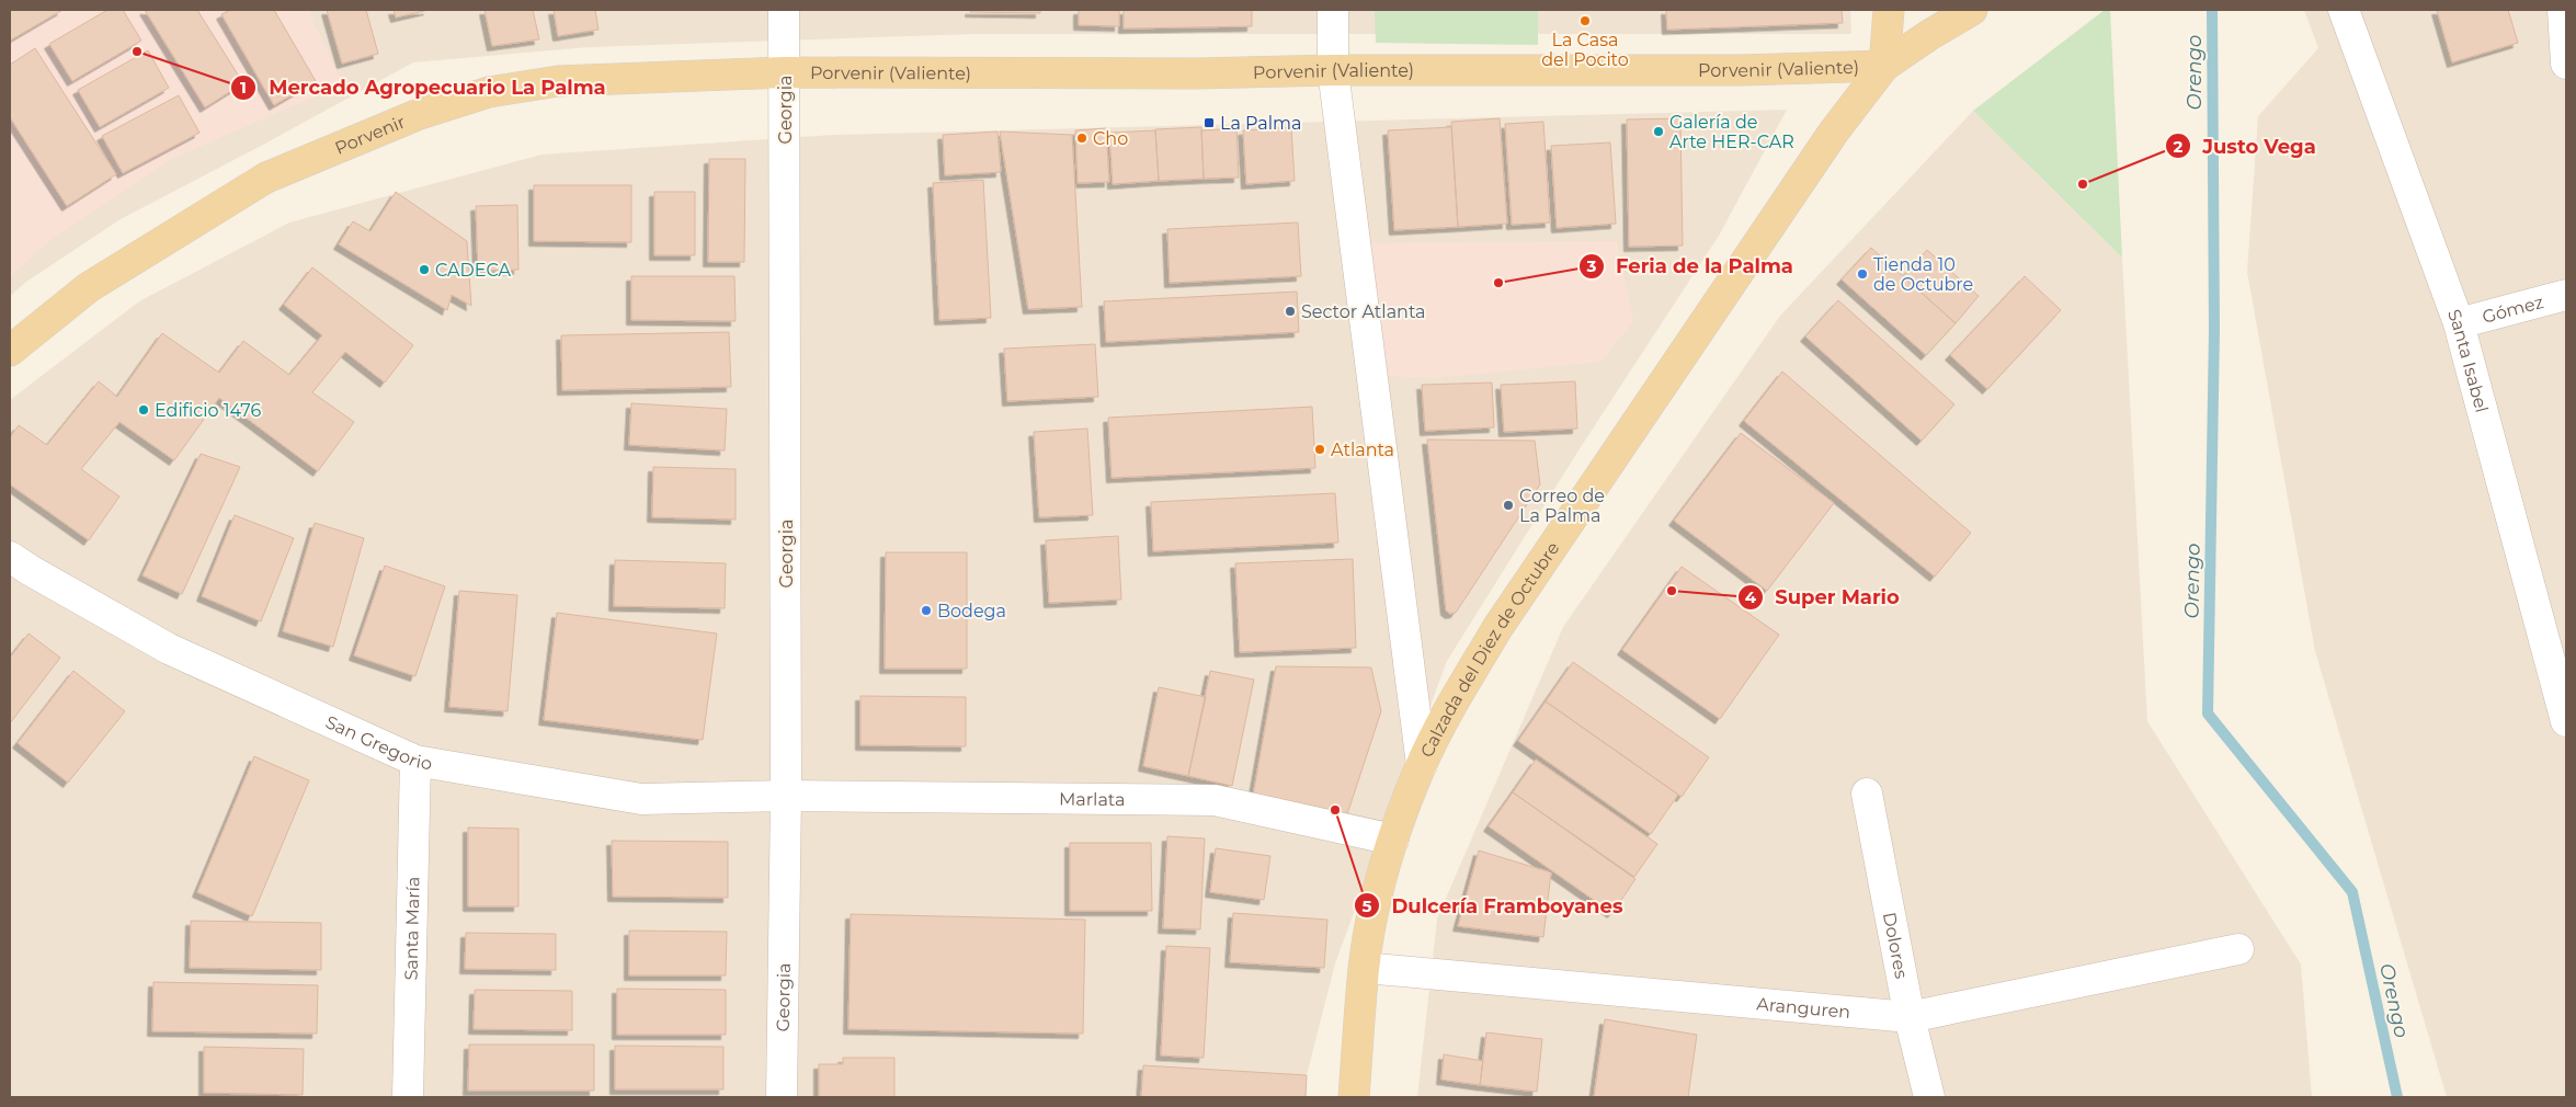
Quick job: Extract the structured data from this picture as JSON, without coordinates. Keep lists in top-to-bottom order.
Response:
{
  "streets": {
    "main road": ["Porvenir (Valiente)", "Porvenir", "Calzada del Diez de Octubre"],
    "street": [
      "Georgia",
      "Gómez",
      "Santa Isabel",
      "San Gregorio",
      "Marlata",
      "Santa María",
      "Dolores",
      "Aranguren"
    ]
  },
  "crossings": [
    ["Porvenir (Valiente)", "Georgia"],
    ["Porvenir (Valiente)", "Porvenir"],
    ["Porvenir (Valiente)", "Calzada del Diez de Octubre"],
    ["Georgia", "Porvenir"],
    ["Georgia", "San Gregorio"],
    ["Georgia", "Marlata"],
    ["Gómez", "Santa Isabel"],
    ["Calzada del Diez de Octubre", "Marlata"],
    ["Calzada del Diez de Octubre", "Aranguren"],
    ["San Gregorio", "Marlata"],
    ["San Gregorio", "Santa María"],
    ["Dolores", "Aranguren"]
  ],
  "water": ["Orengo"],
  "places": {
    "other": [
      "La Casa del Pocito",
      "Mercado Agropecuario La Palma",
      "Galería de Arte HER-CAR",
      "Cho",
      "Justo Vega",
      "CADECA",
      "Tienda 10 de Octubre",
      "Feria de la Palma",
      "Sector Atlanta",
      "Edificio 1476",
      "Atlanta",
      "Correo de La Palma",
      "Super Mario",
      "Bodega",
      "Dulcería Framboyanes"
    ],
    "transit": ["La Palma"]
  }
}
